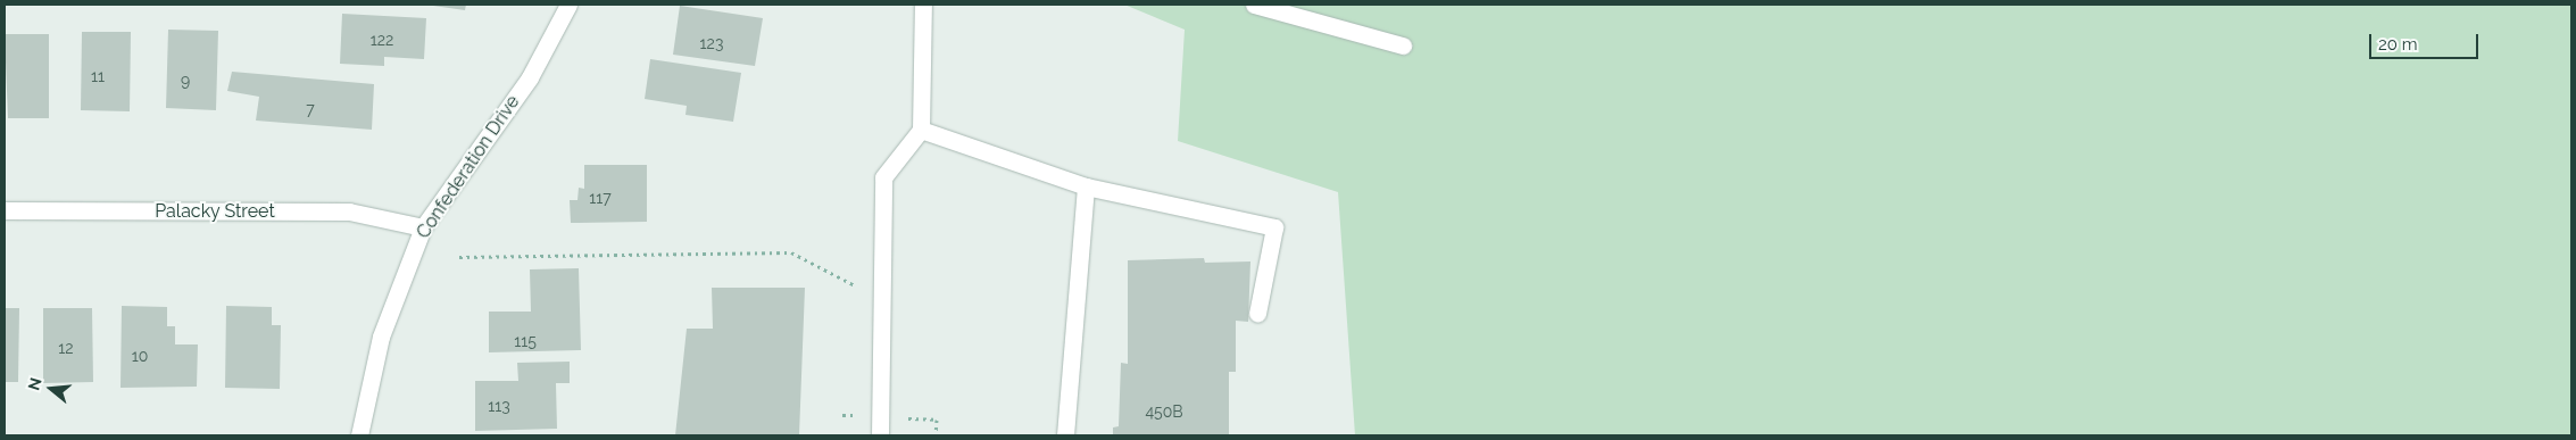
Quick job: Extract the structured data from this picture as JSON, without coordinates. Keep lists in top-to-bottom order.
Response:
{
  "streets": {
    "street": ["Confederation Drive", "Palacky Street"]
  },
  "crossings": [
    ["Confederation Drive", "Palacky Street"]
  ],
  "house_numbers": [
    "122",
    "123",
    "11",
    "9",
    "7",
    "117",
    "115",
    "12",
    "10",
    "113",
    "450B"
  ],
  "scale_bar": "20 m",
  "north": "left"
}
